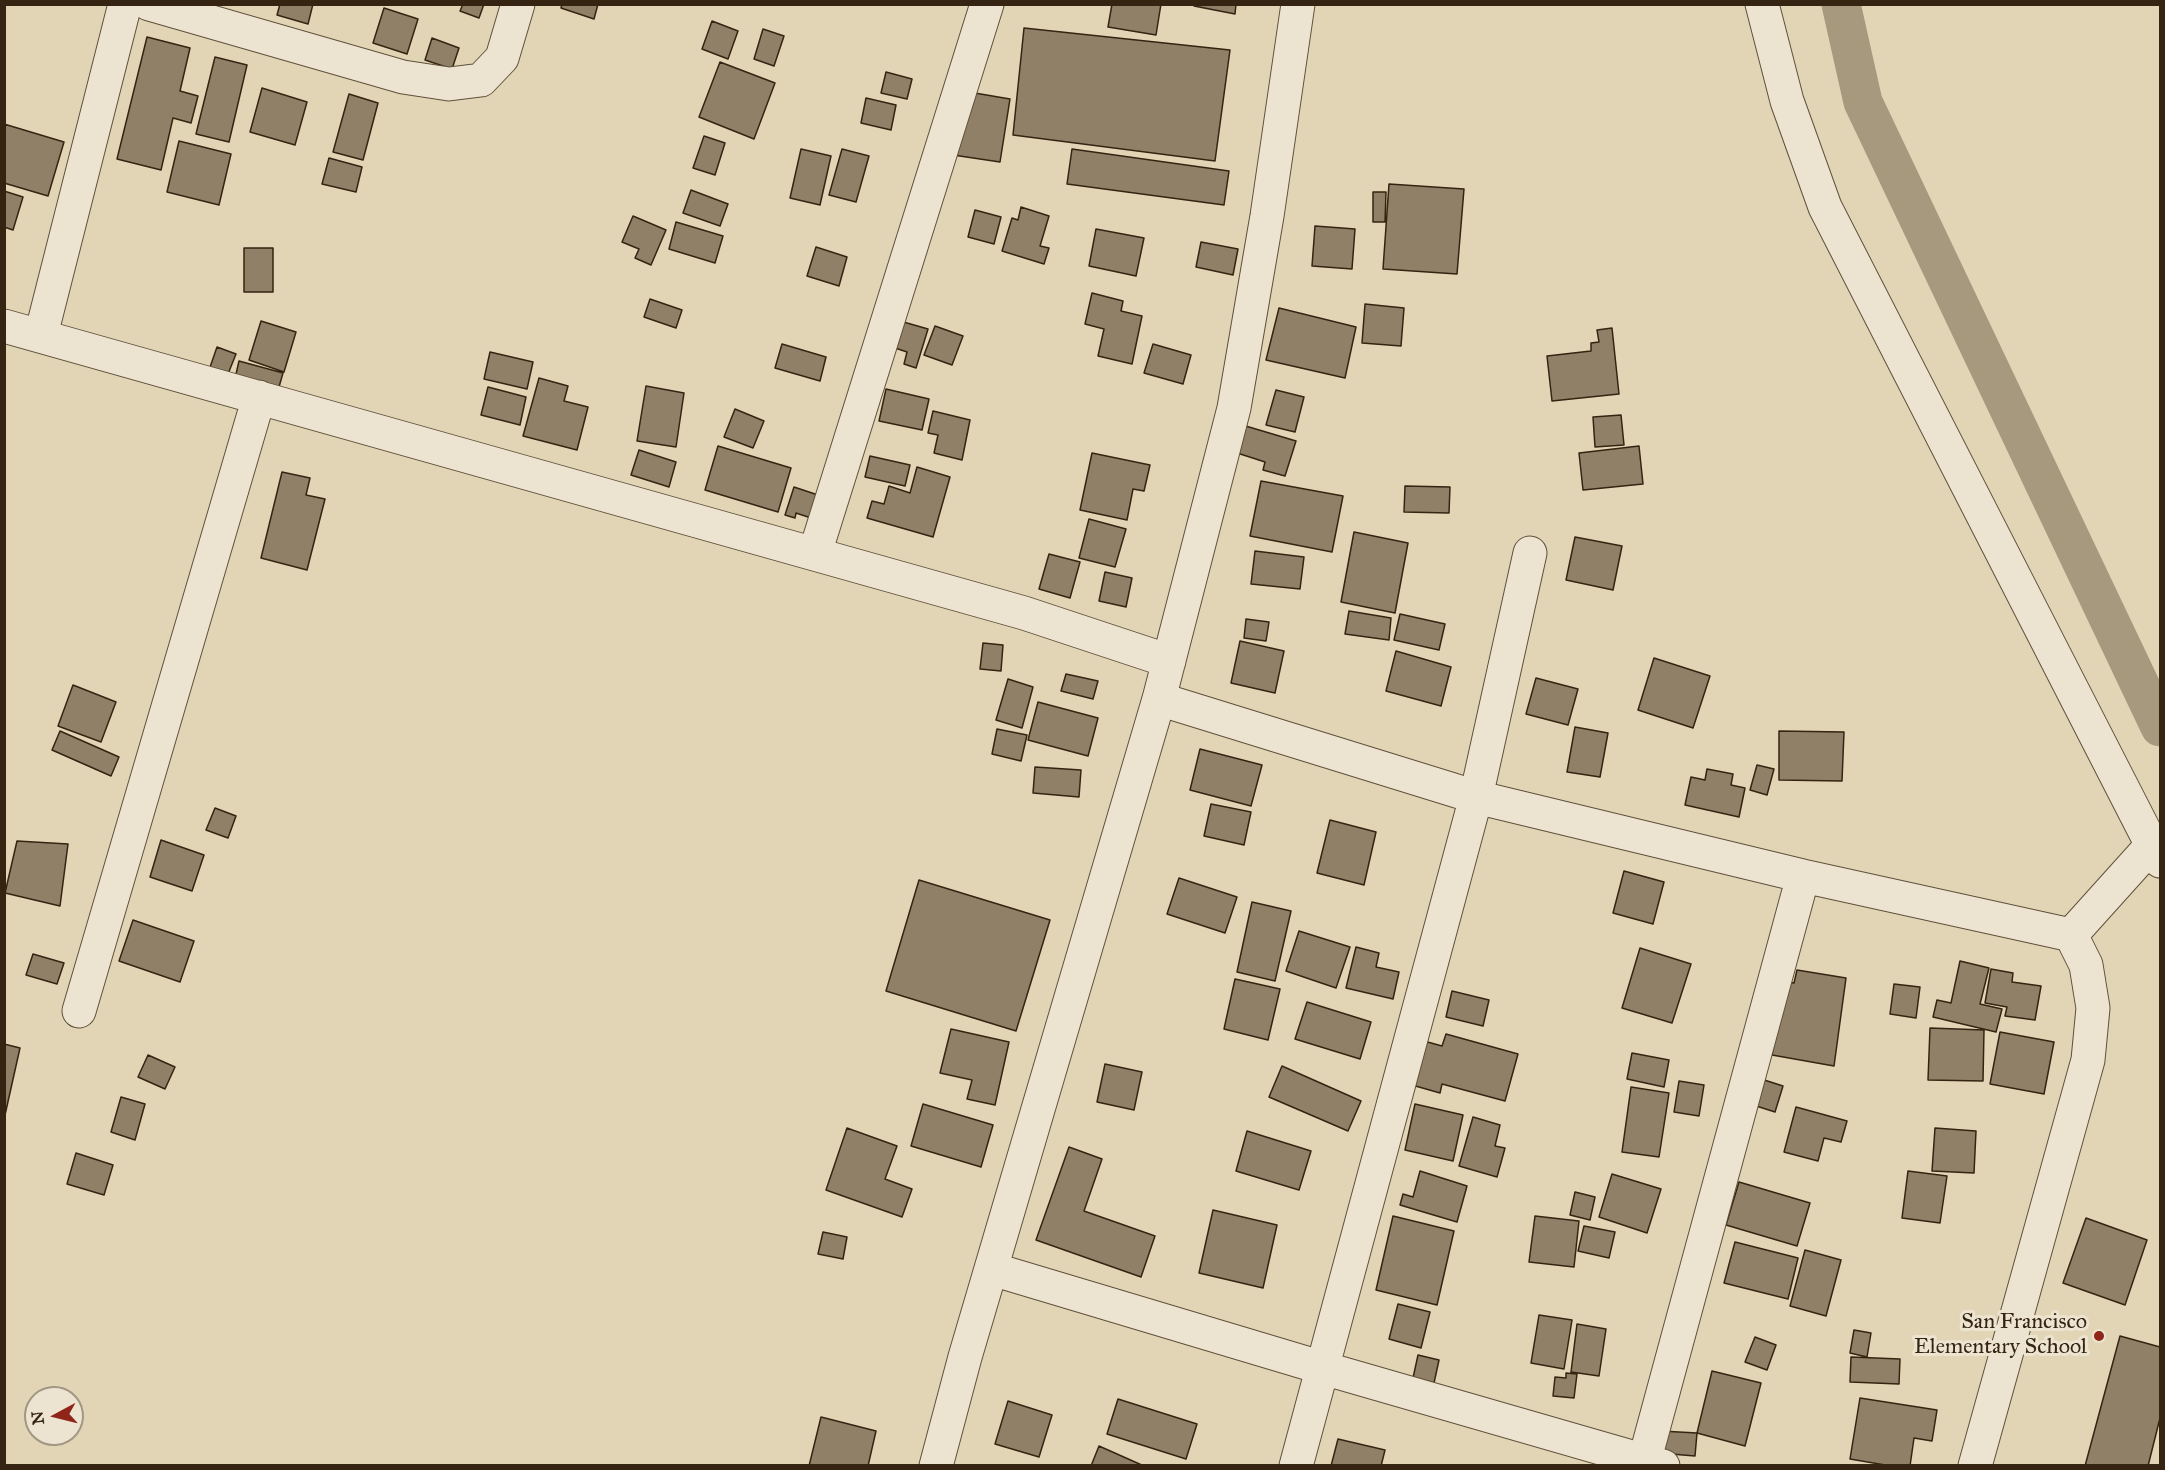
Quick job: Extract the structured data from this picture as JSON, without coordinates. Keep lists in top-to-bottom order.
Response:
{
  "places": ["San Francisco Elementary School"],
  "north": "left"
}
